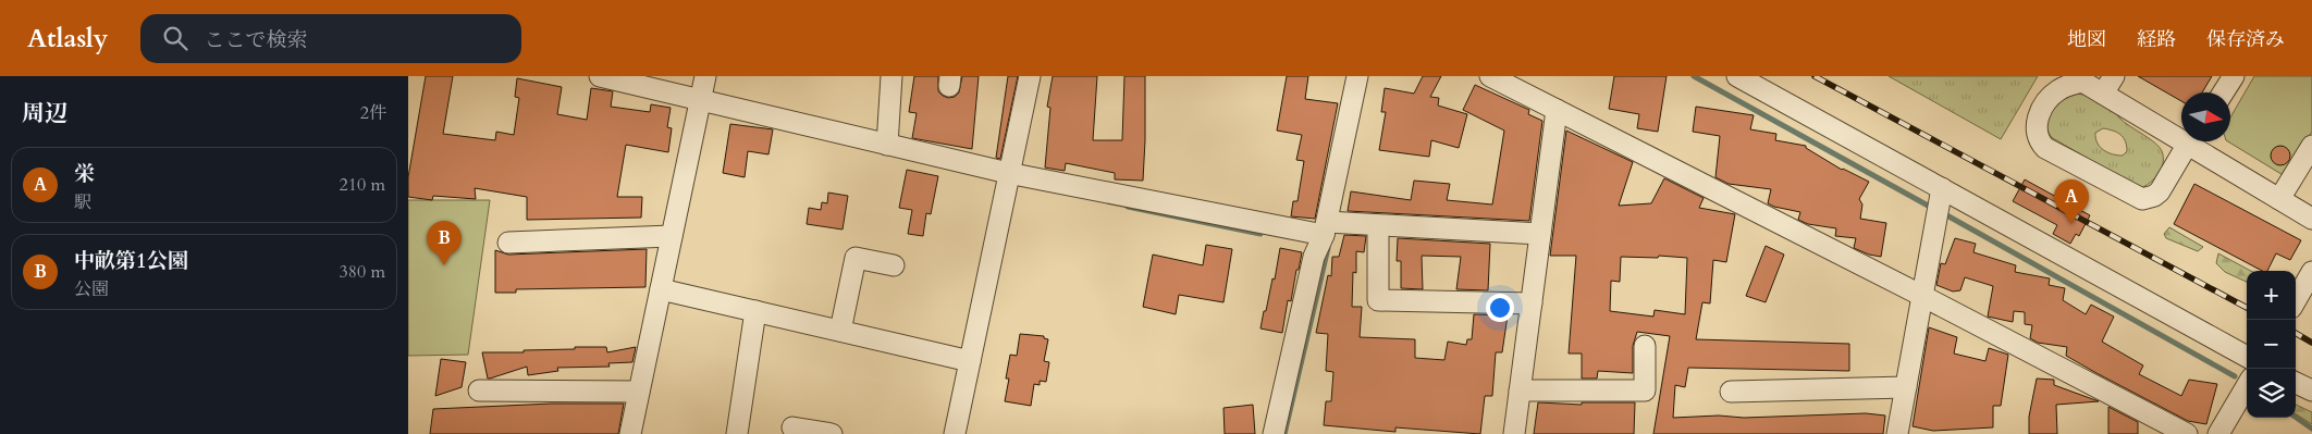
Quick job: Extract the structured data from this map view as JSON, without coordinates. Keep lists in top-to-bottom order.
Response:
{
  "north": "right",
  "page": {
    "header": "Atlasly",
    "search": "ここで検索",
    "nav": ["地図", "経路", "保存済み"],
    "heading": ["周辺", "2件"],
    "list": [
      {
        "mark": "A",
        "name": "栄",
        "note": "駅",
        "value": "210 m"
      },
      {
        "mark": "B",
        "name": "中畝第1公園",
        "note": "公園",
        "value": "380 m"
      }
    ],
    "pins": ["A", "B"],
    "map_buttons": ["+", "−"]
  }
}
